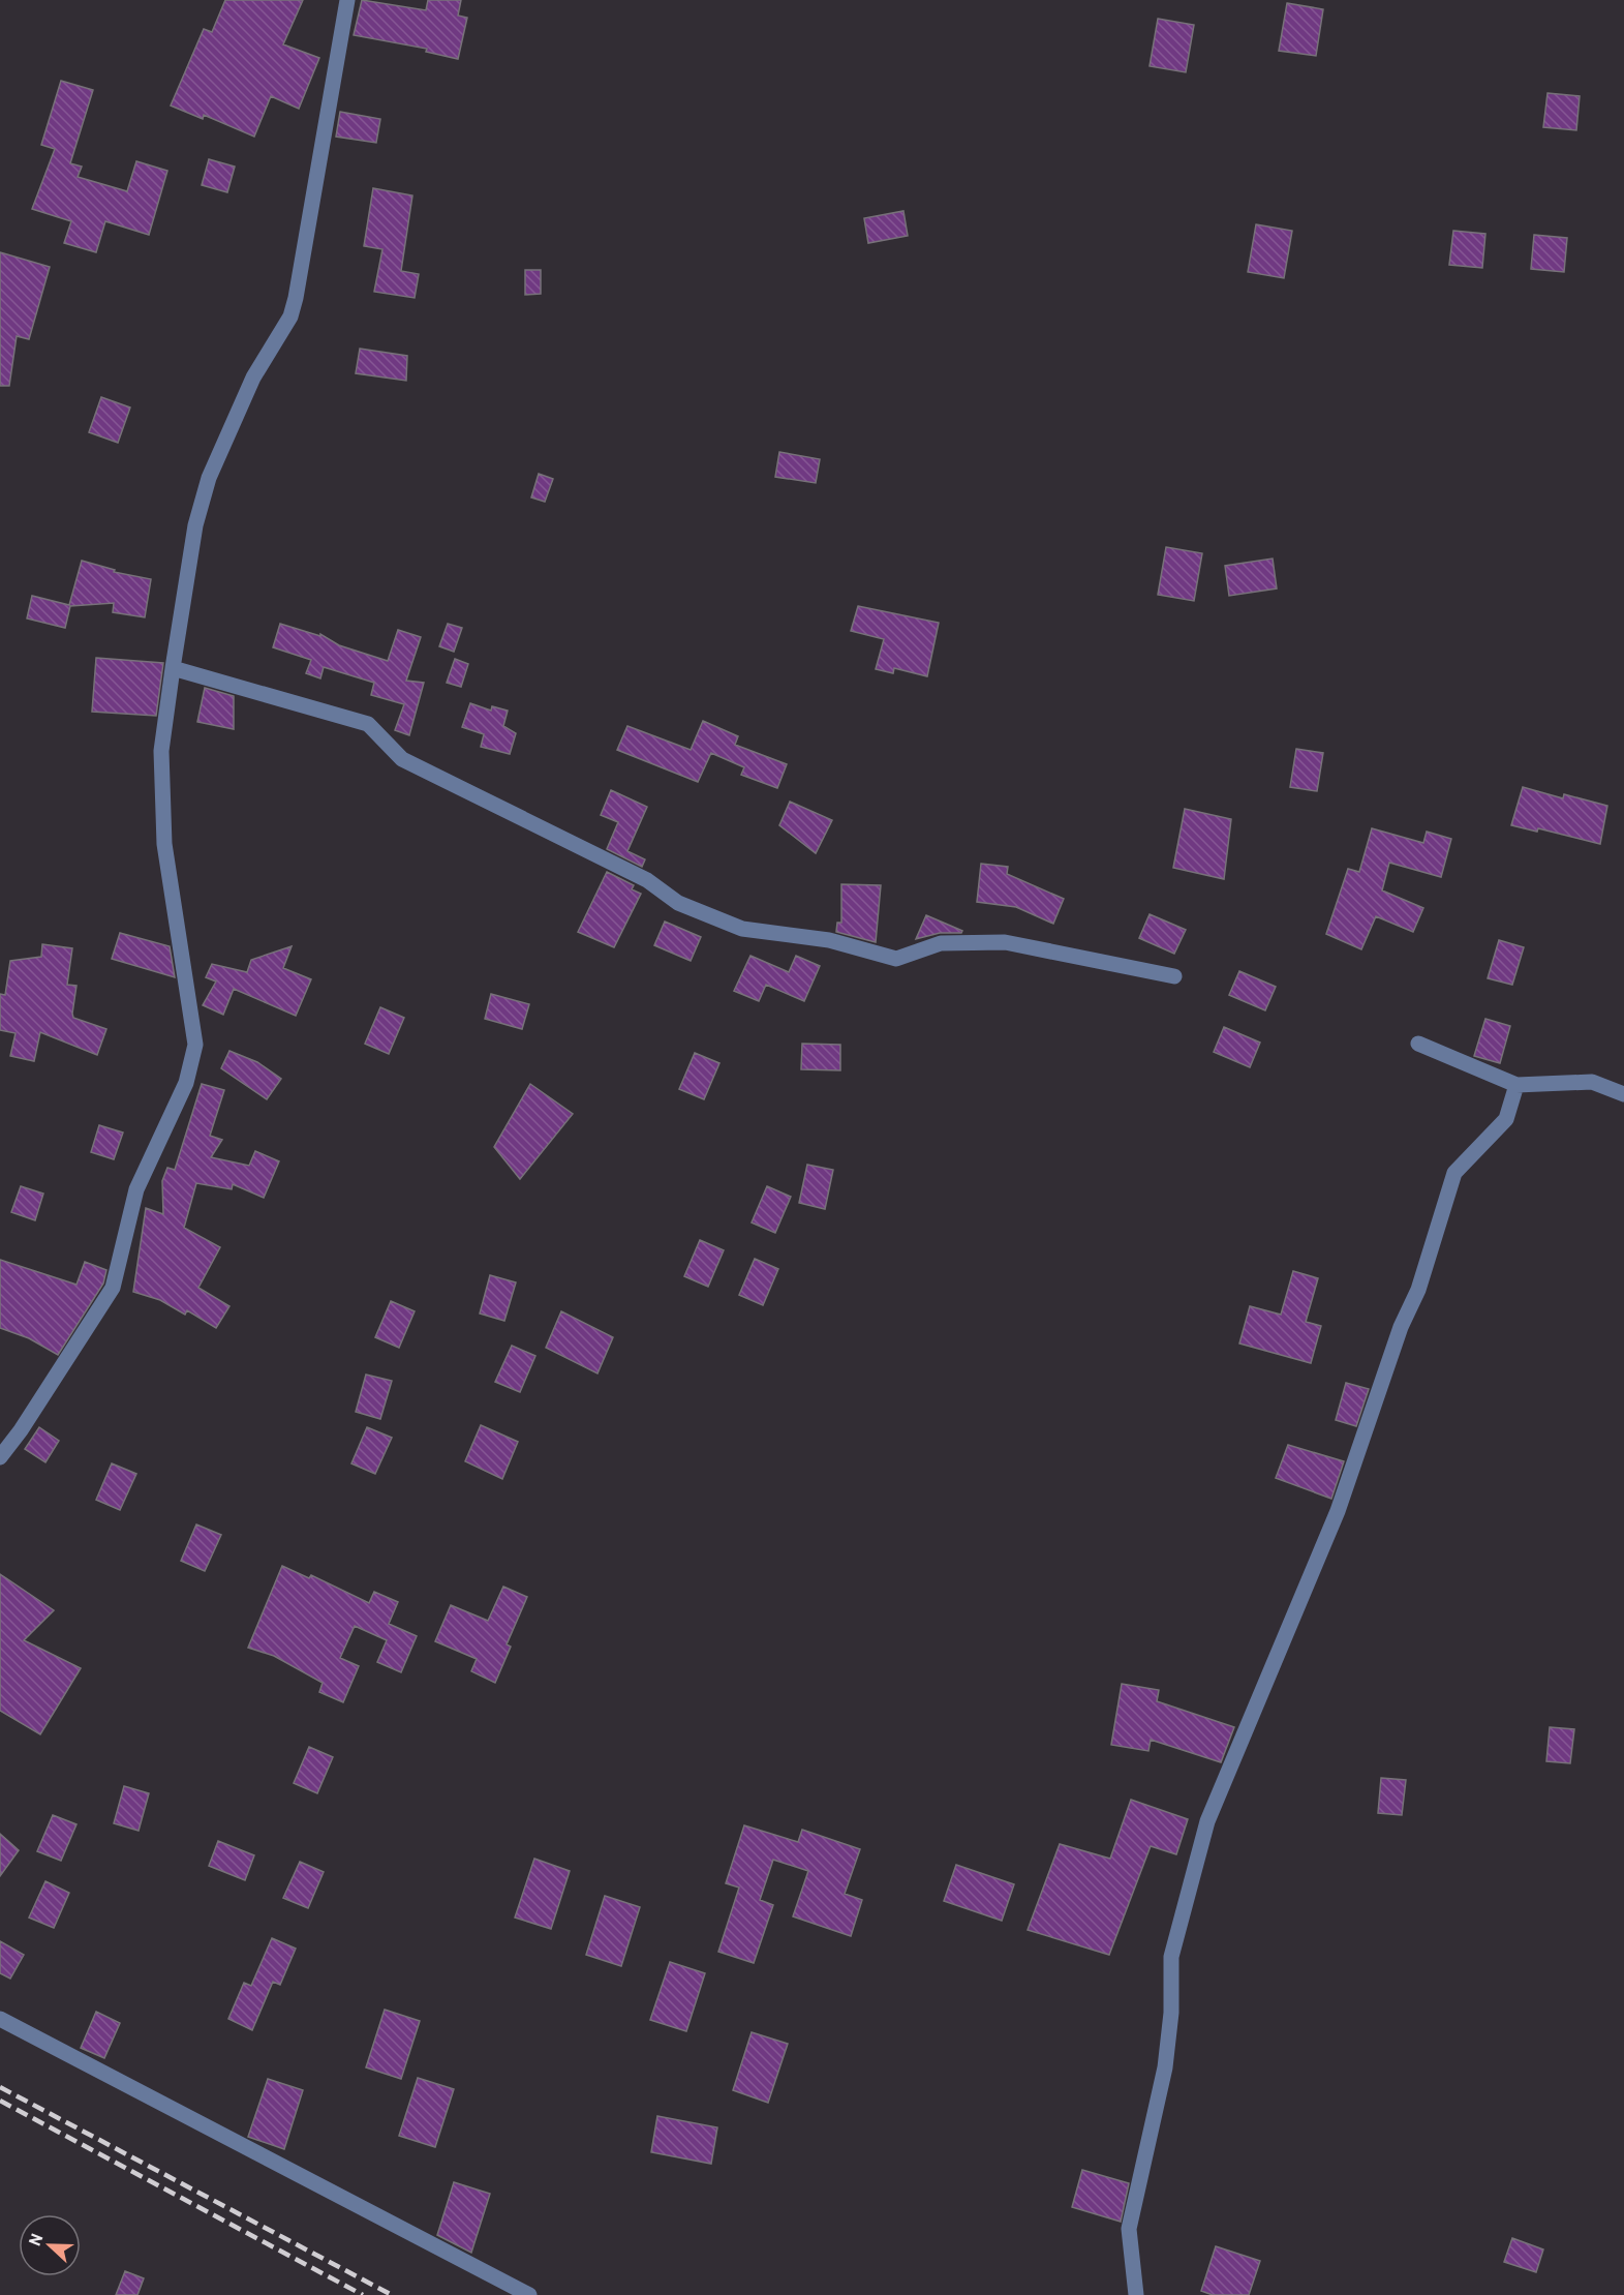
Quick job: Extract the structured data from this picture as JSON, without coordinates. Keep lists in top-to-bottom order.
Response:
{
  "north": "left"
}
